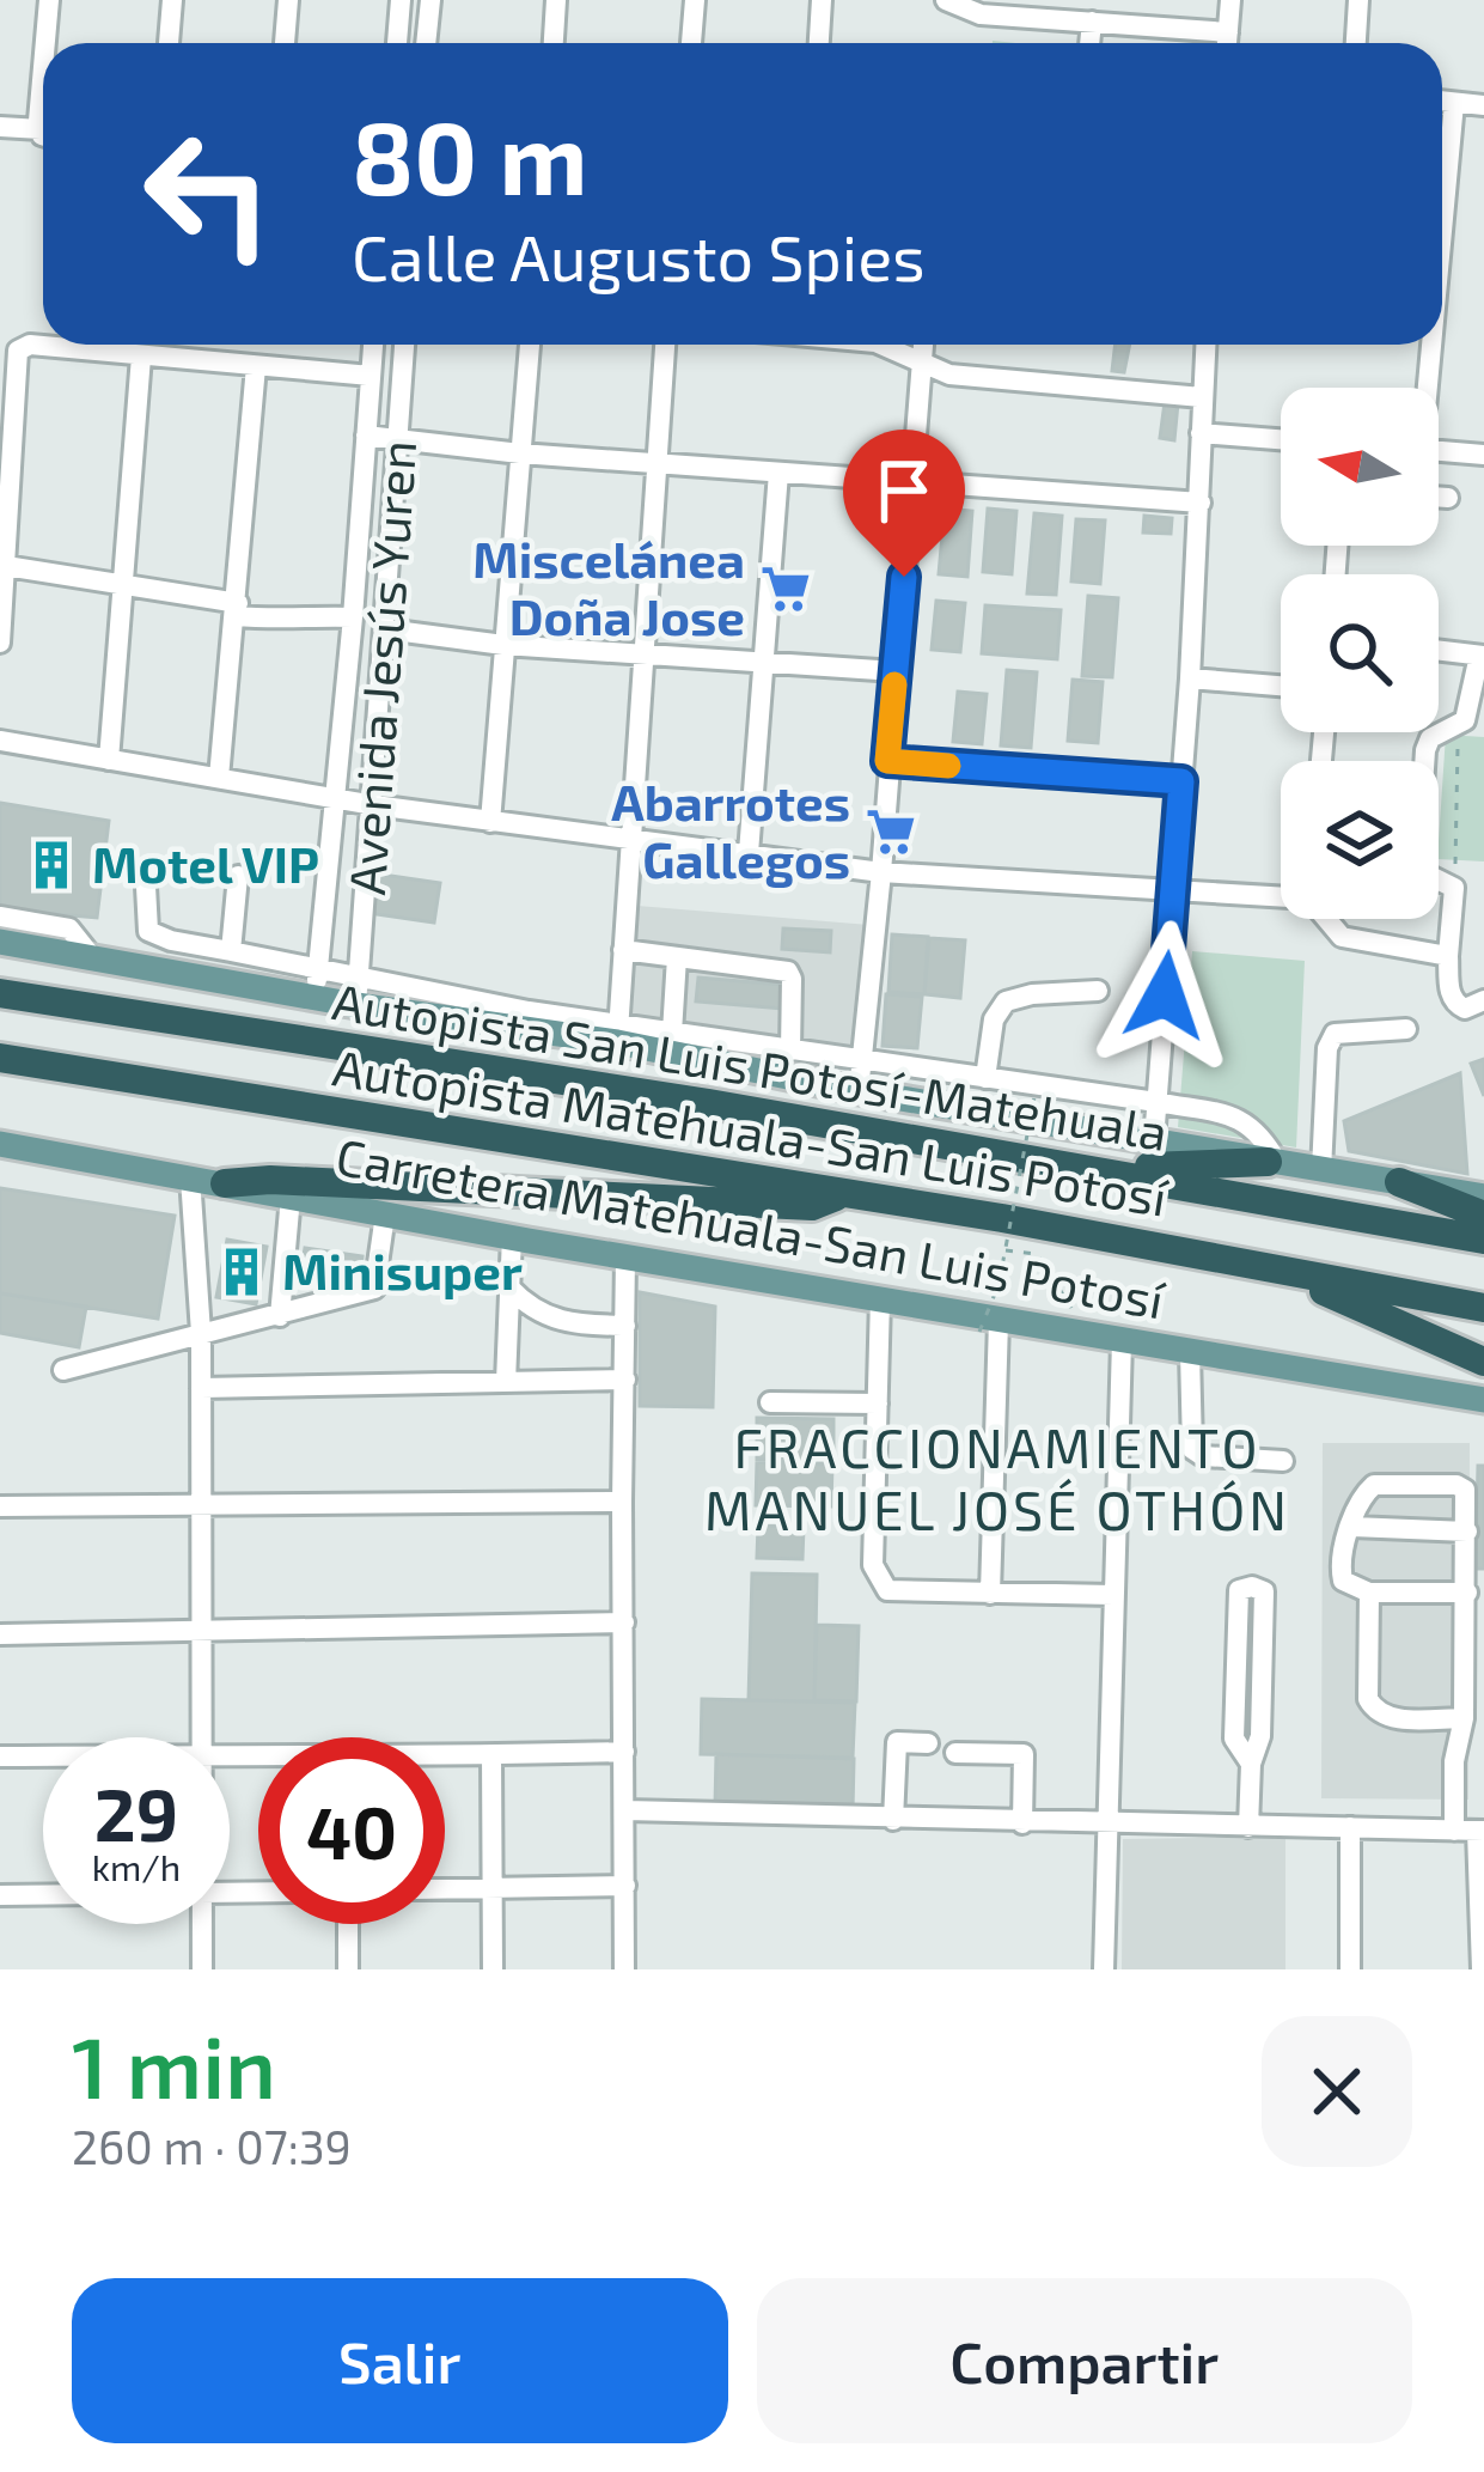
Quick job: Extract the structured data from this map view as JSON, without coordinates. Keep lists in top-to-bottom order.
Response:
{
  "streets": {
    "highway": ["Autopista San Luis Potosí-Matehuala", "Autopista Matehuala-San Luis Potosí"],
    "main road": ["Carretera Matehuala-San Luis Potosí"],
    "street": ["Avenida Jesús Yuren"]
  },
  "districts": ["FRACCIONAMIENTO MANUEL JOSÉ OTHÓN"],
  "places": {
    "supermarket": ["Miscelánea Doña Jose", "Abarrotes Gallegos"],
    "building": ["Motel VIP", "Minisuper"]
  },
  "north": "left",
  "page": {
    "turn": ["80 m", "Calle Augusto Spies"],
    "speed": "29 km/h",
    "limit": "40",
    "heading": ["1 min", "260 m · 07:39"],
    "buttons": ["Salir", "Compartir"]
  }
}
